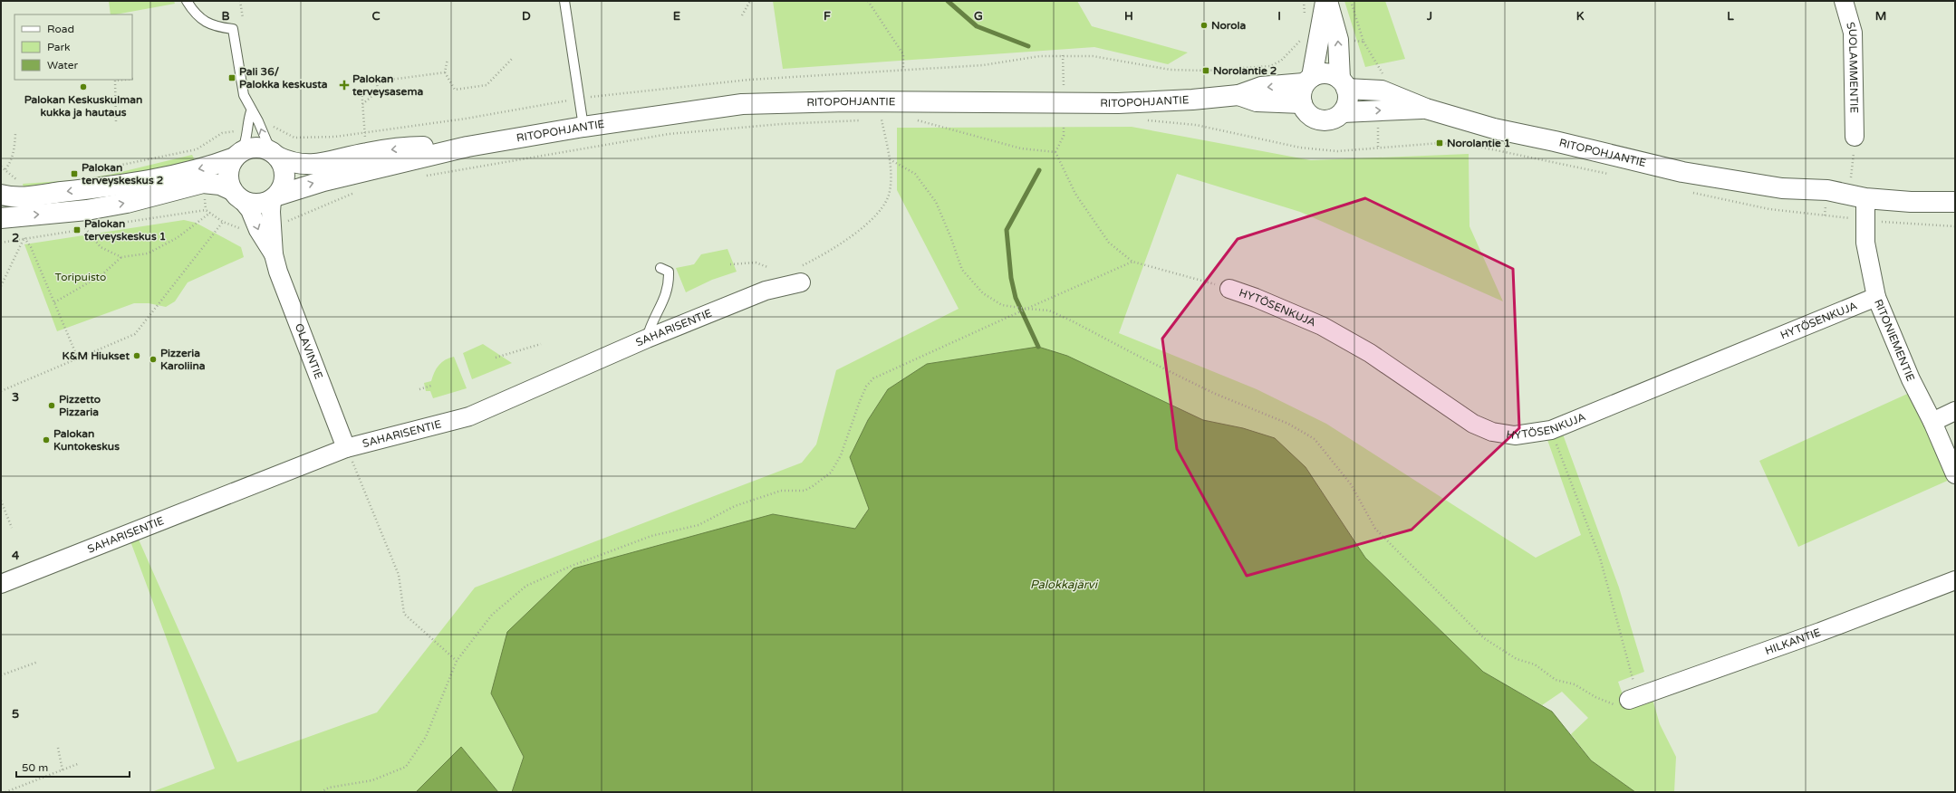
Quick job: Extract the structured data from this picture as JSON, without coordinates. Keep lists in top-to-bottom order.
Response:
{
  "streets": {
    "main road": ["RITOPOHJANTIE"],
    "street": [
      "SUOLAMMENTIE",
      "HYTÖSENKUJA",
      "SAHARISENTIE",
      "RITONIEMENTIE",
      "OLAVINTIE",
      "HILKANTIE"
    ]
  },
  "crossings": [
    ["RITOPOHJANTIE", "RITONIEMENTIE"],
    ["RITOPOHJANTIE", "OLAVINTIE"],
    ["HYTÖSENKUJA", "RITONIEMENTIE"],
    ["SAHARISENTIE", "OLAVINTIE"]
  ],
  "water": ["Palokkajärvi"],
  "parks": ["Toripuisto"],
  "places": {
    "other": [
      "Norola",
      "Palokan Keskuskulman kukka ja hautaus",
      "K&M Hiukset",
      "Pizzeria Karoliina",
      "Pizzetto Pizzaria",
      "Palokan Kuntokeskus"
    ],
    "transit": [
      "Norolantie 2",
      "Pali 36/ Palokka keskusta",
      "Norolantie 1",
      "Palokan terveyskeskus 2",
      "Palokan terveyskeskus 1"
    ],
    "health": ["Palokan terveysasema"]
  },
  "legend": ["Road", "Park", "Water"],
  "scale_bar": "50 m",
  "grid": {
    "columns": [
      "B",
      "C",
      "D",
      "E",
      "F",
      "G",
      "H",
      "I",
      "J",
      "K",
      "L",
      "M"
    ],
    "rows": [
      "2",
      "3",
      "4",
      "5"
    ]
  }
}
